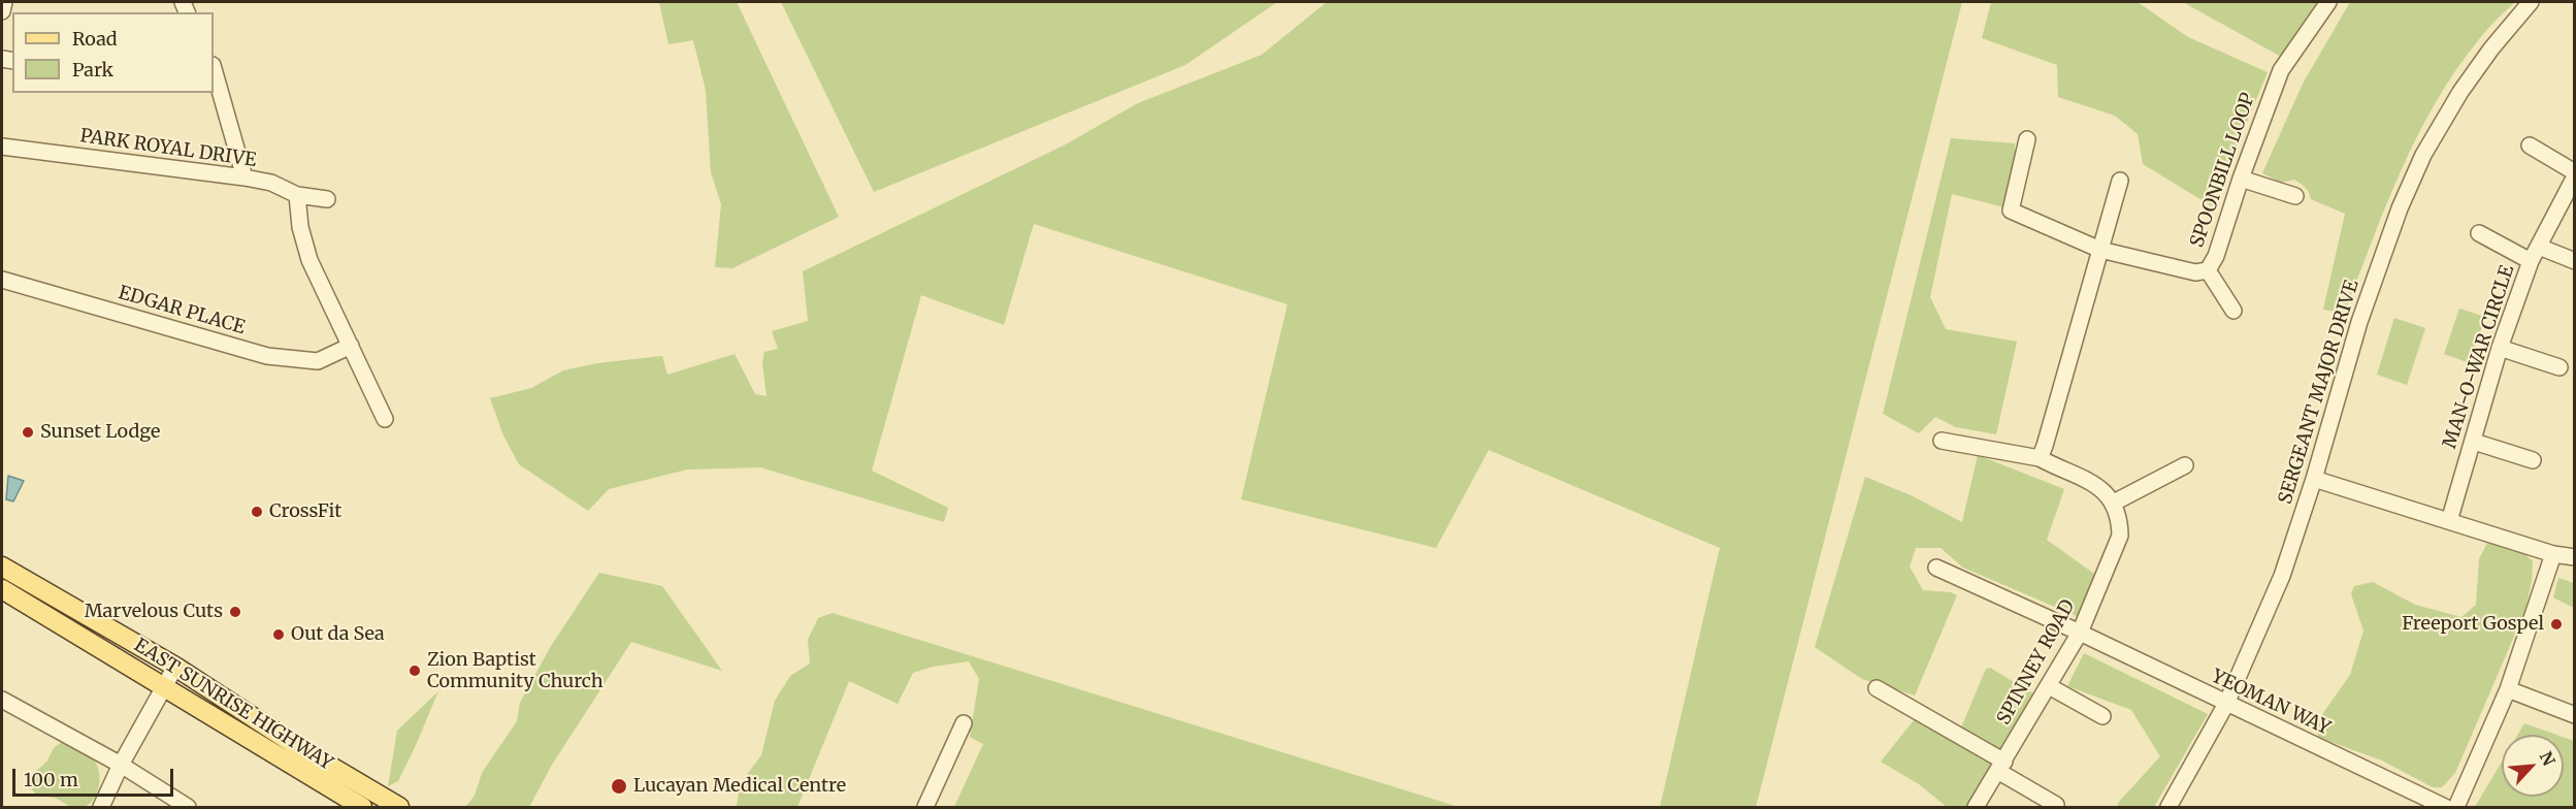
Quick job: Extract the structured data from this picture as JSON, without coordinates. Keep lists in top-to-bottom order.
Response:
{
  "streets": {
    "main road": ["EAST SUNRISE HIGHWAY"],
    "street": [
      "PARK ROYAL DRIVE",
      "SPOONBILL LOOP",
      "EDGAR PLACE",
      "MAN-O-WAR CIRCLE",
      "SERGEANT MAJOR DRIVE",
      "SPINNEY ROAD",
      "YEOMAN WAY"
    ]
  },
  "crossings": [
    ["SERGEANT MAJOR DRIVE", "YEOMAN WAY"],
    ["SPINNEY ROAD", "YEOMAN WAY"]
  ],
  "places": [
    "Sunset Lodge",
    "CrossFit",
    "Marvelous Cuts",
    "Freeport Gospel",
    "Out da Sea",
    "Zion Baptist Community Church",
    "Lucayan Medical Centre"
  ],
  "legend": ["Road", "Park"],
  "scale_bar": "100 m",
  "north": "top right"
}
